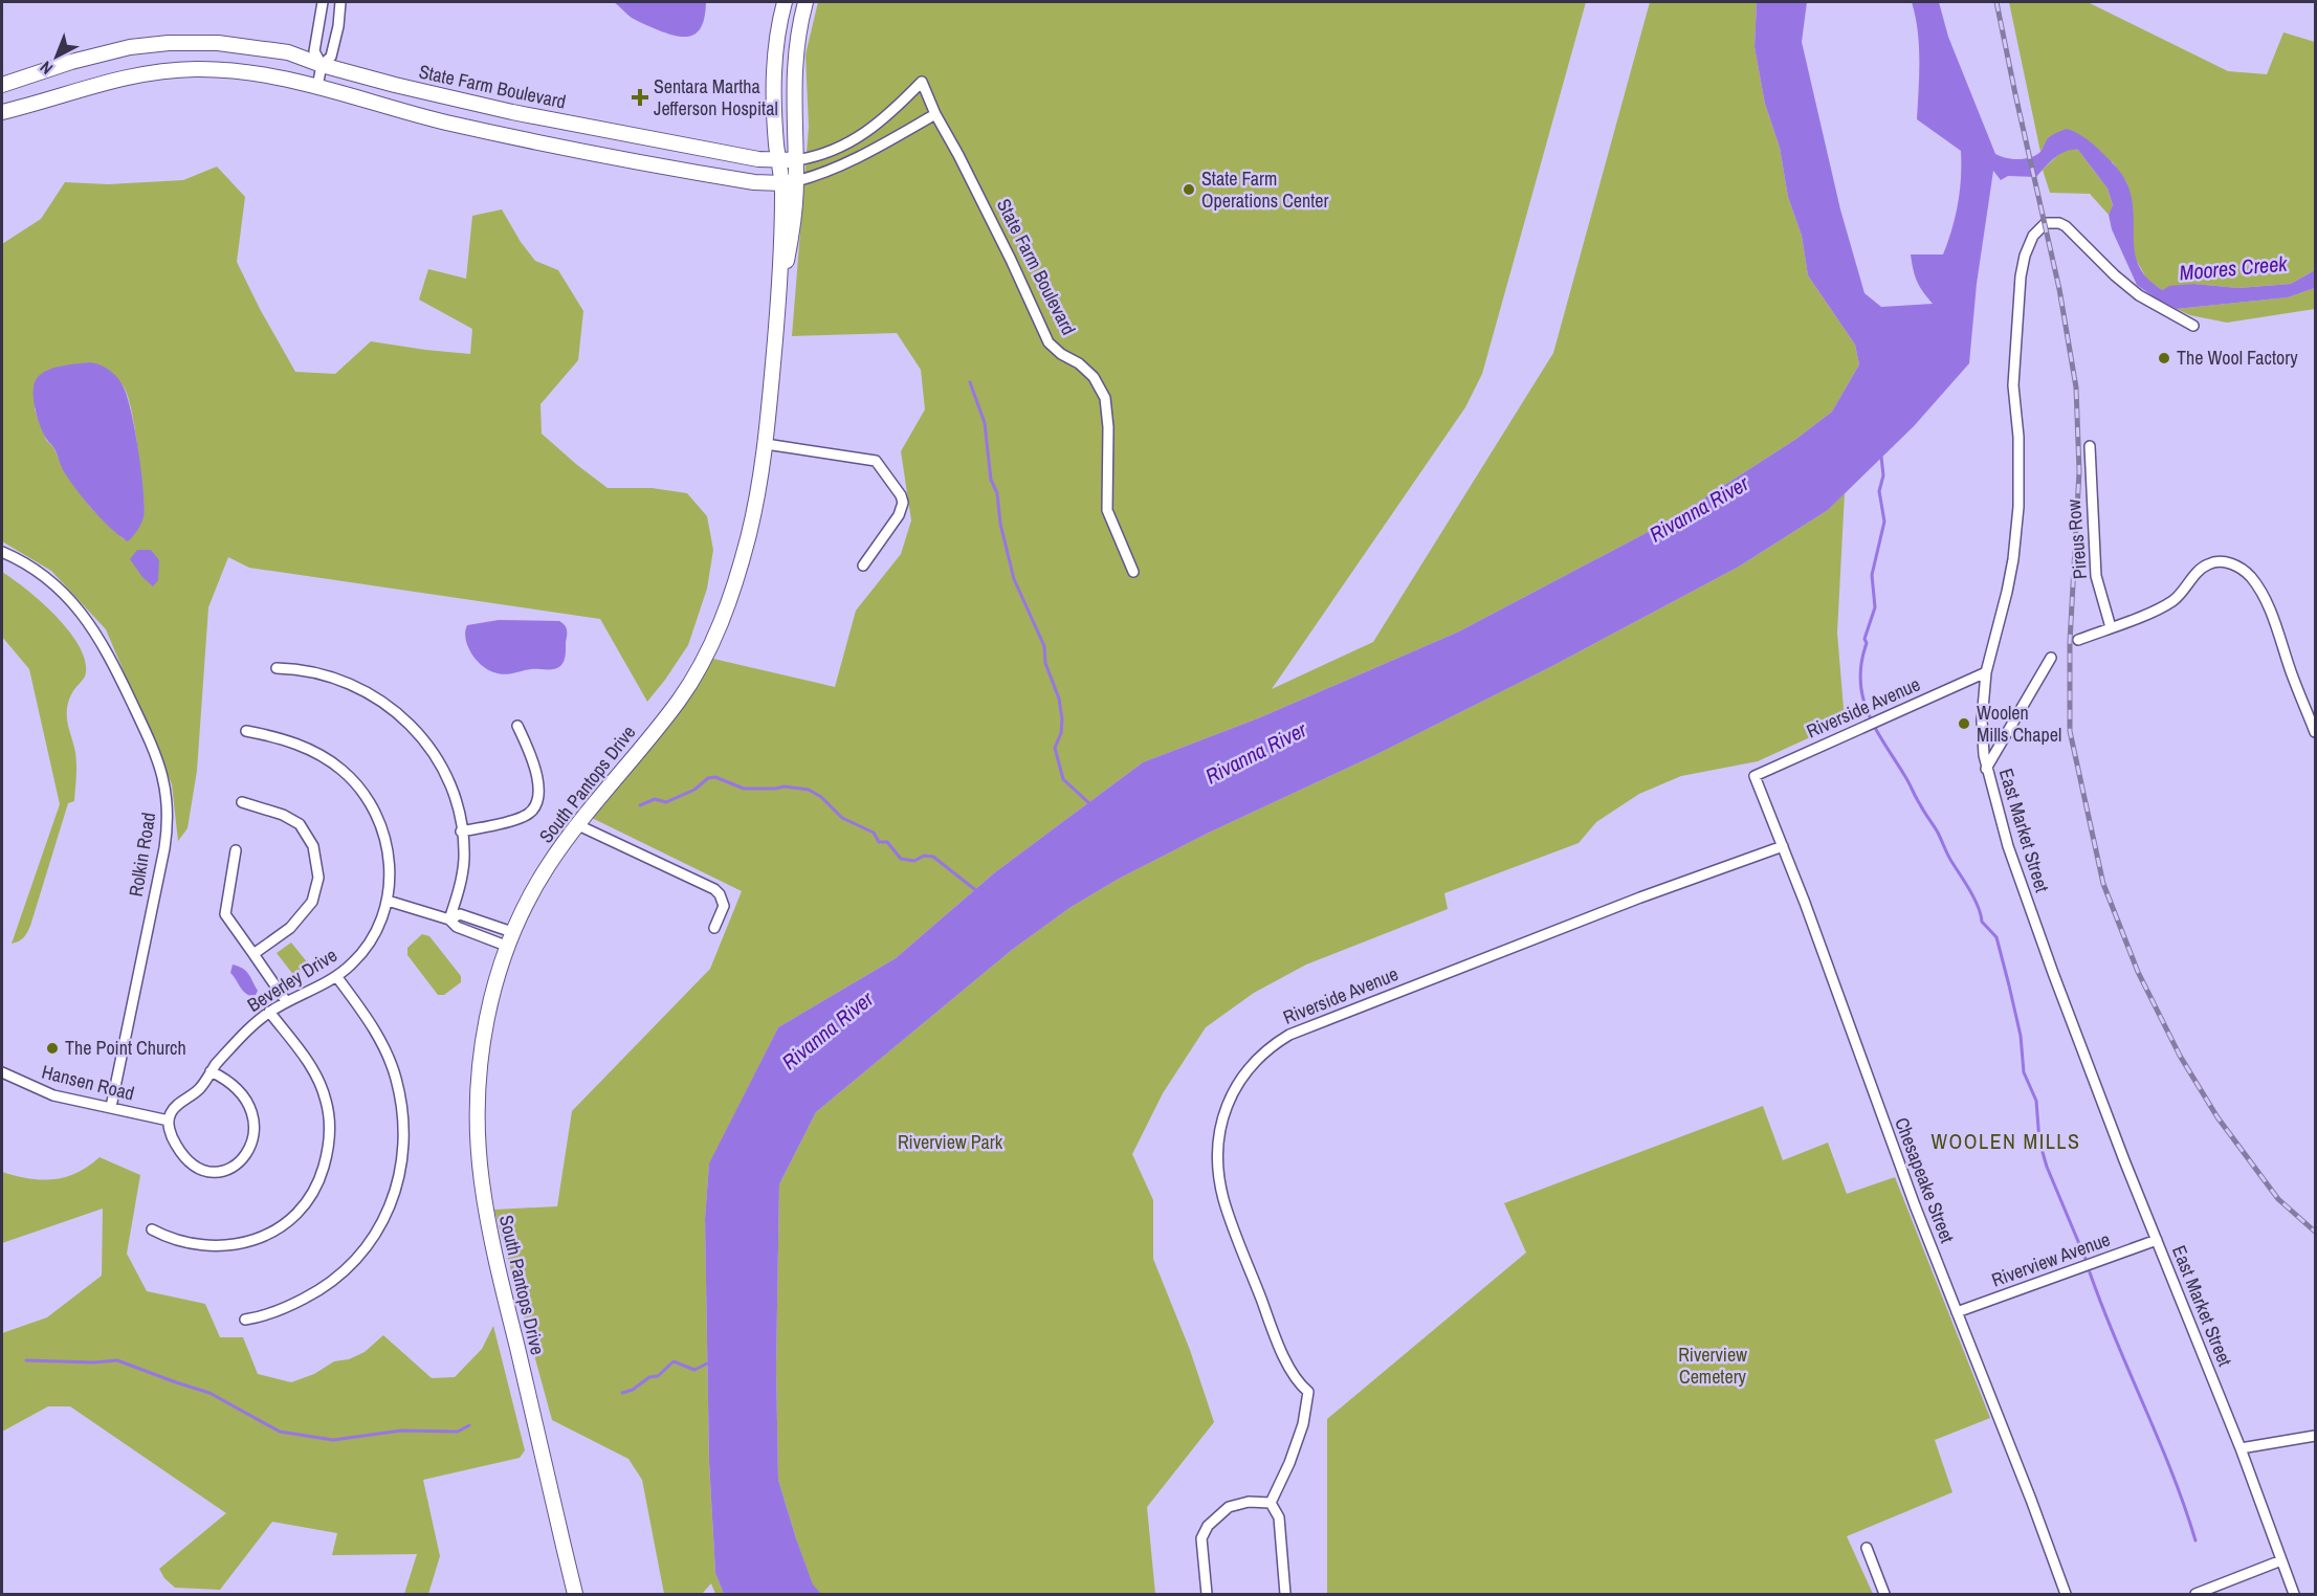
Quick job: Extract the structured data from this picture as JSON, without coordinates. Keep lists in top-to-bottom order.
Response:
{
  "streets": {
    "street": [
      "State Farm Boulevard",
      "Pireus Row",
      "Riverside Avenue",
      "South Pantops Drive",
      "East Market Street",
      "Rolkin Road",
      "Beverley Drive",
      "Hansen Road",
      "Chesapeake Street",
      "Riverview Avenue"
    ]
  },
  "crossings": [
    ["Riverside Avenue", "East Market Street"],
    ["Riverside Avenue", "Chesapeake Street"],
    ["East Market Street", "Riverview Avenue"],
    ["Rolkin Road", "Hansen Road"],
    ["Beverley Drive", "Hansen Road"],
    ["Chesapeake Street", "Riverview Avenue"]
  ],
  "districts": ["WOOLEN MILLS"],
  "water": ["Moores Creek", "Rivanna River"],
  "parks": ["Riverview Park", "Riverview Cemetery"],
  "places": {
    "health": ["Sentara Martha Jefferson Hospital"],
    "other": [
      "State Farm Operations Center",
      "The Wool Factory",
      "Woolen Mills Chapel",
      "The Point Church"
    ]
  },
  "north": "bottom left"
}
